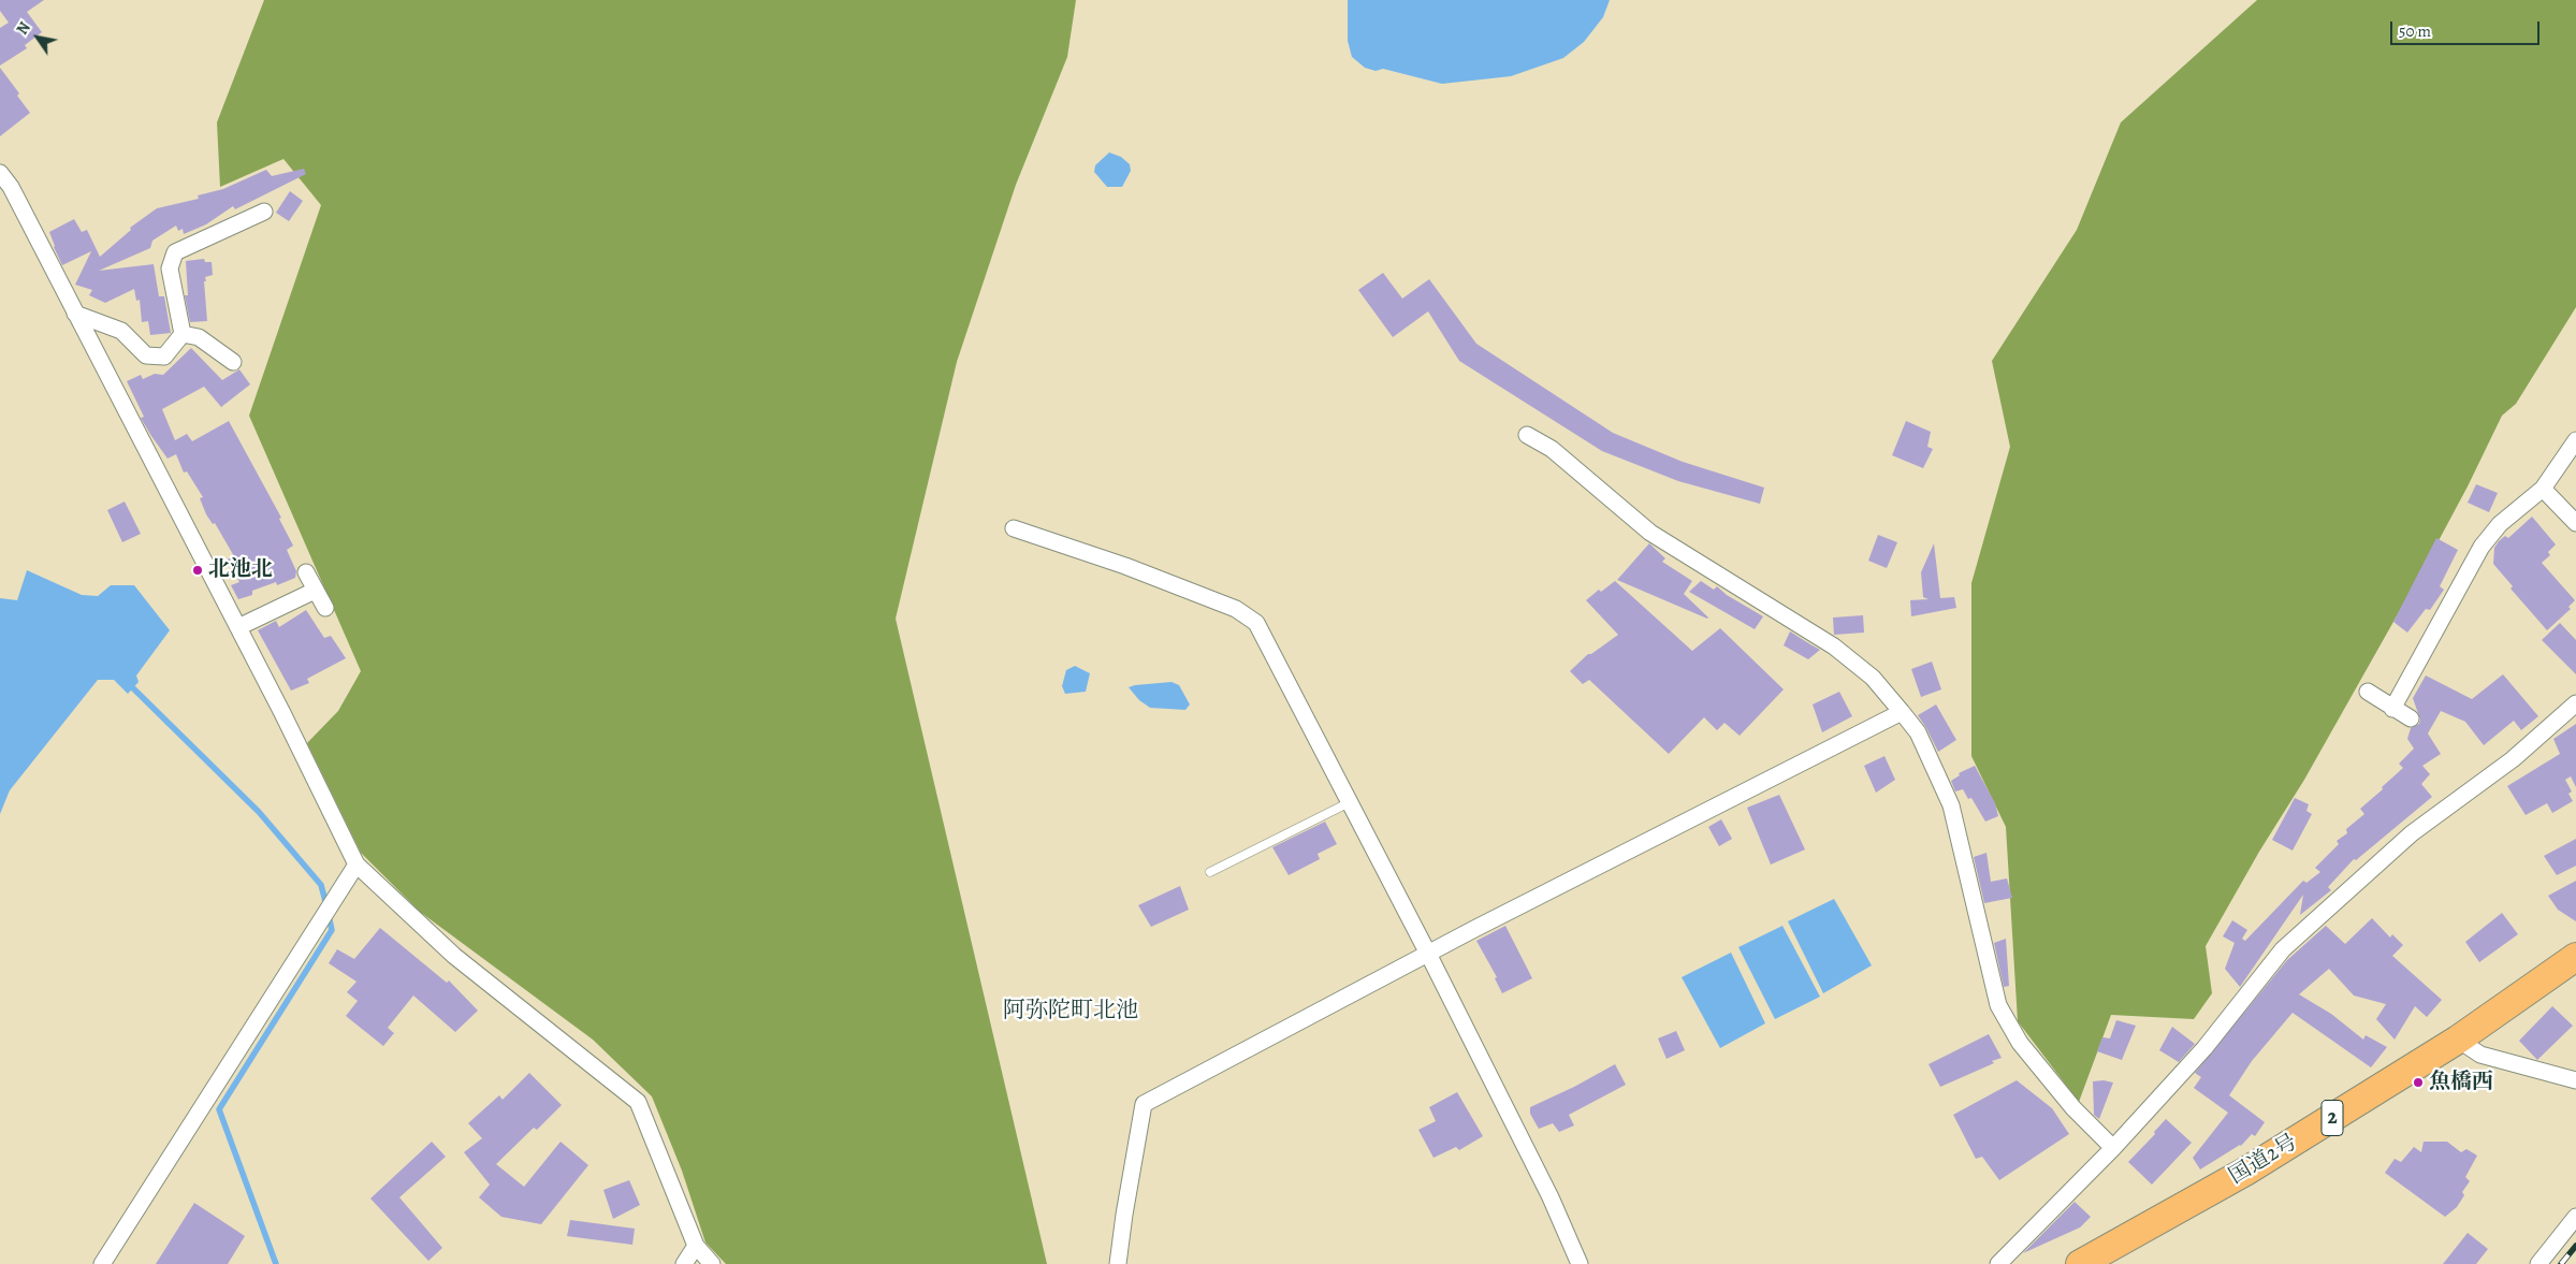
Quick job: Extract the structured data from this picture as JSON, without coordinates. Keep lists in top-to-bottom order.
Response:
{
  "streets": {
    "highway": ["2", "国道2号"]
  },
  "districts": ["阿弥陀町北池"],
  "places": ["北池北", "魚橋西"],
  "scale_bar": "50 m",
  "north": "top left"
}
